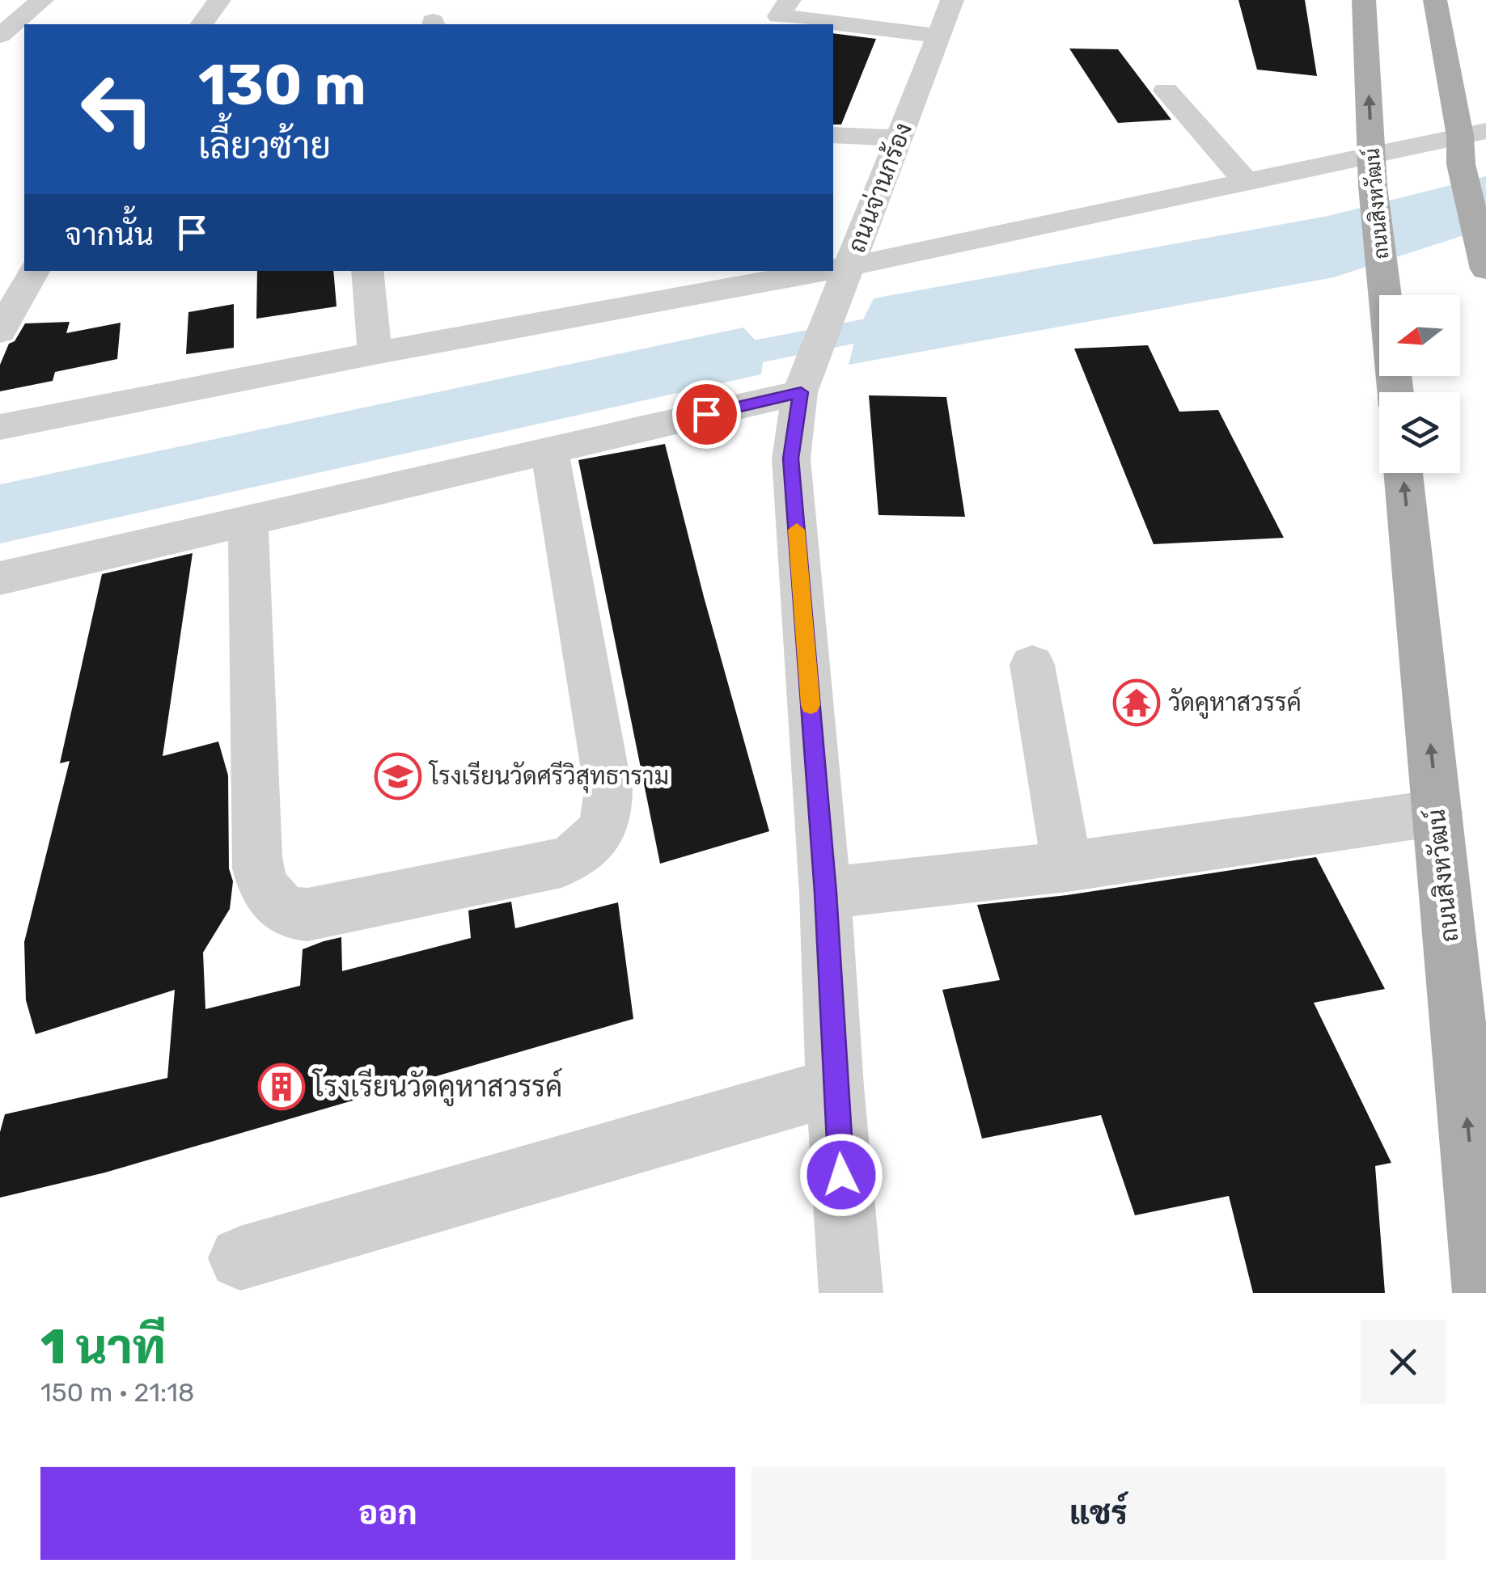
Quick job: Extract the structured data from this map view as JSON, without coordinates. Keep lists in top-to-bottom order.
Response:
{
  "streets": {
    "main road": ["ถนนสิงหวัฒน์"],
    "street": ["ถนนจ่านกร้อง"]
  },
  "one_way": ["ถนนสิงหวัฒน์"],
  "places": {
    "temple": ["วัดคูหาสวรรค์"],
    "school or university": ["โรงเรียนวัดศรีวิสุทธาราม"],
    "building": ["โรงเรียนวัดคูหาสวรรค์"]
  },
  "north": "left",
  "page": {
    "turn": ["130 m", "เลี้ยวซ้าย"],
    "then": "จากนั้น",
    "heading": ["1 นาที", "150 m · 21:18"],
    "buttons": ["ออก", "แชร์"]
  }
}
